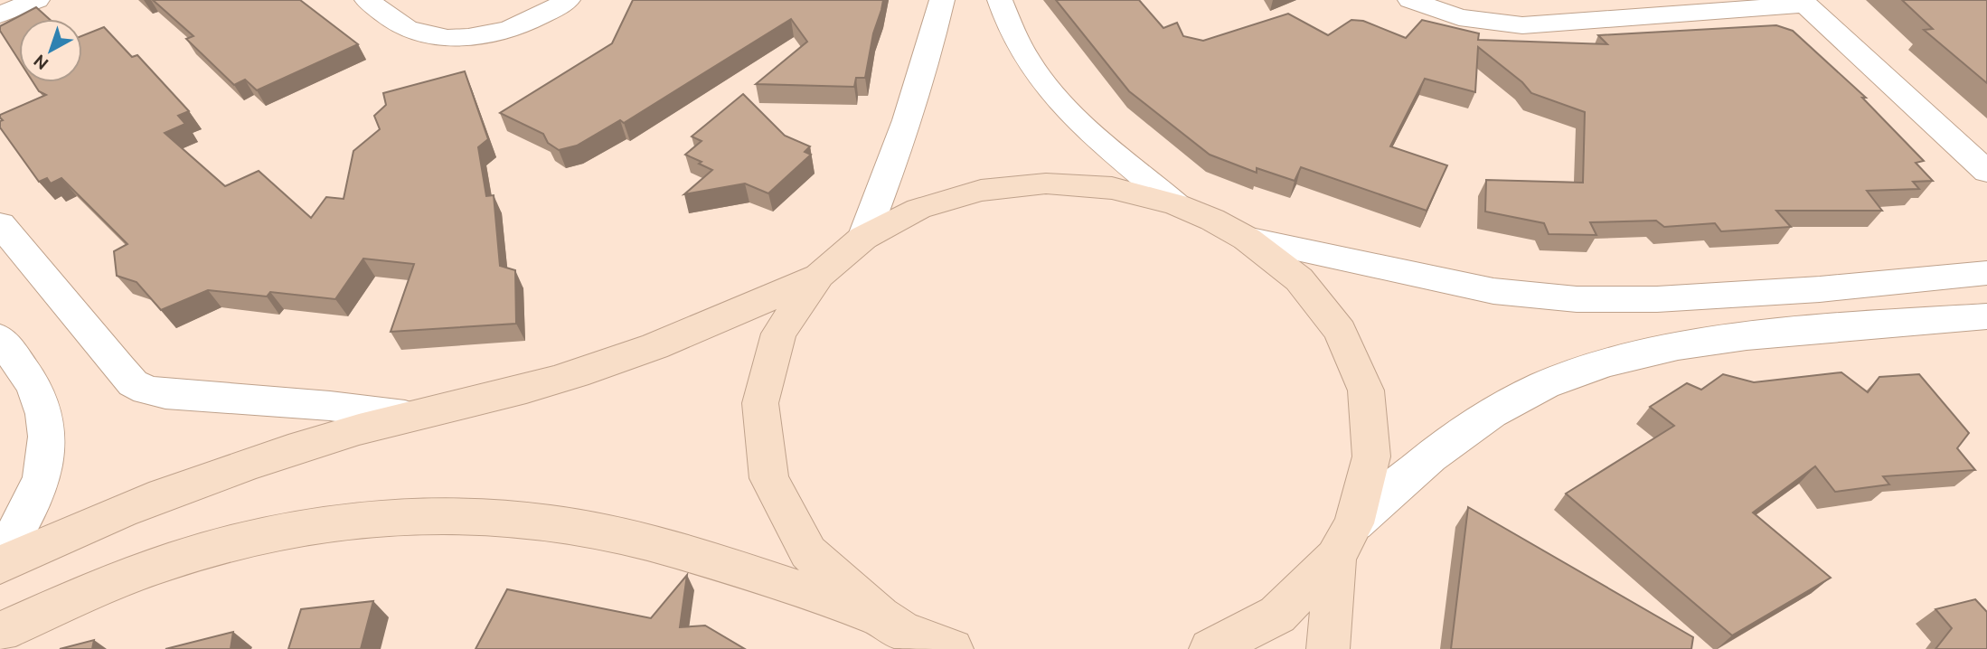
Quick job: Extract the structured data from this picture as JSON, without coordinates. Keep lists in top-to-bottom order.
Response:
{
  "north": "bottom left"
}
